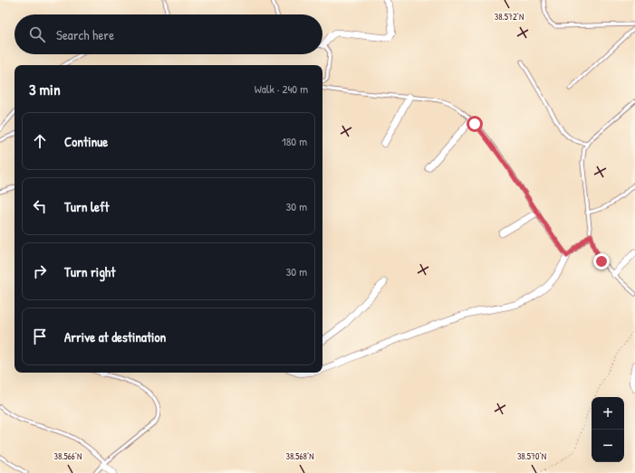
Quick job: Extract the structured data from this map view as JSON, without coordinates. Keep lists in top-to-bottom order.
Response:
{
  "page": {
    "search": "Search here",
    "heading": ["3 min", "Walk · 240 m"],
    "list": [
      ["Continue", "180 m"],
      ["Turn left", "30 m"],
      ["Turn right", "30 m"],
      "Arrive at destination"
    ],
    "map_buttons": ["+", "−"]
  },
  "coordinates": [
    "38.572°N",
    "38.566°N",
    "38.568°N",
    "38.570°N"
  ]
}
